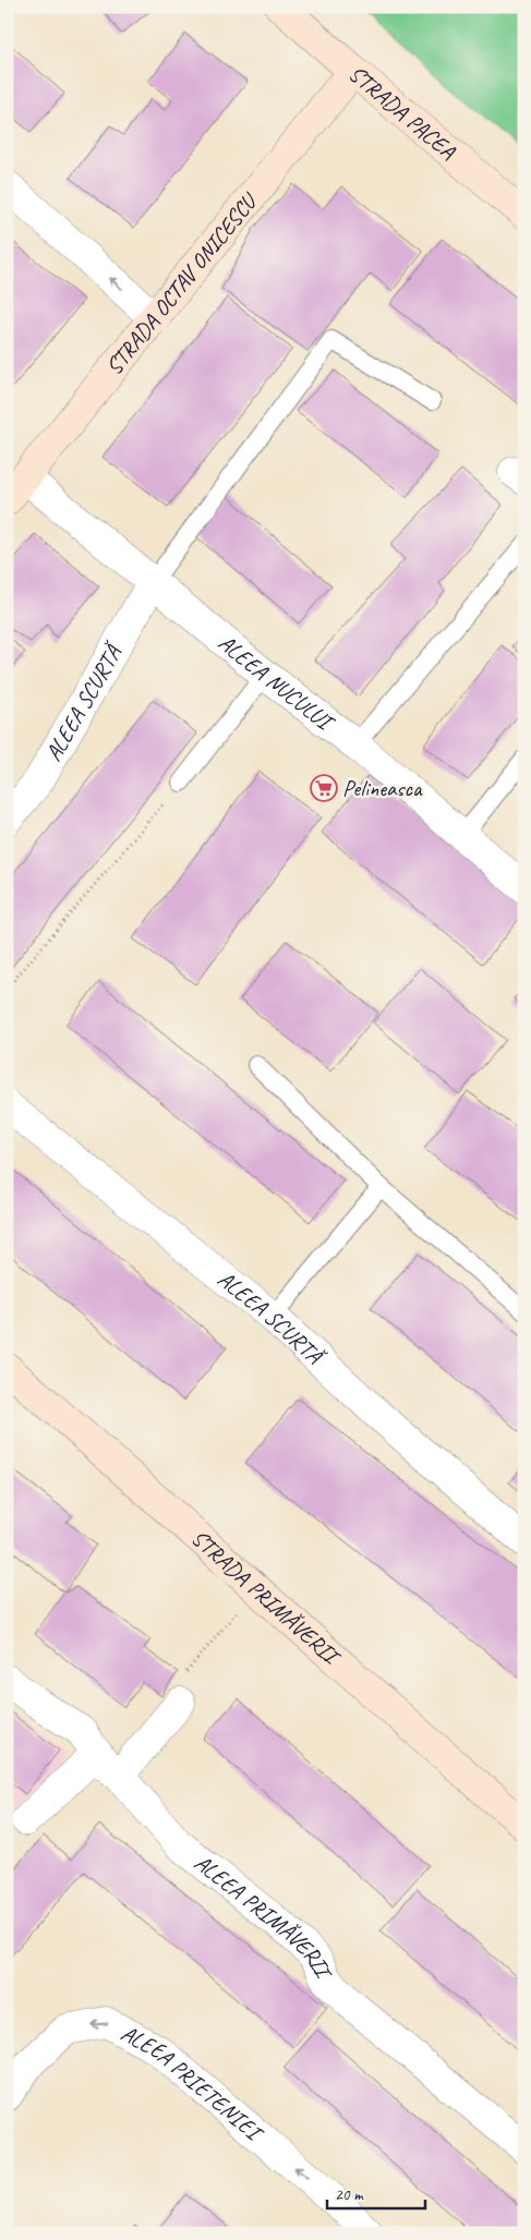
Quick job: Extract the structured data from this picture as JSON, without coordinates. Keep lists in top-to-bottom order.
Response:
{
  "streets": {
    "main road": ["STRADA PACEA", "STRADA OCTAV ONICESCU", "STRADA PRIMĂVERII"],
    "street": [
      "ALEEA NUCULUI",
      "ALEEA SCURTĂ",
      "ALEEA PRIMĂVERII",
      "ALEEA PRIETENIEI"
    ]
  },
  "crossings": [
    ["STRADA PACEA", "STRADA OCTAV ONICESCU"],
    ["STRADA OCTAV ONICESCU", "ALEEA NUCULUI"],
    ["ALEEA NUCULUI", "ALEEA SCURTĂ"]
  ],
  "one_way": ["ALEEA PRIETENIEI"],
  "places": {
    "supermarket": ["Pelineasca"]
  },
  "scale_bar": "20 m"
}
